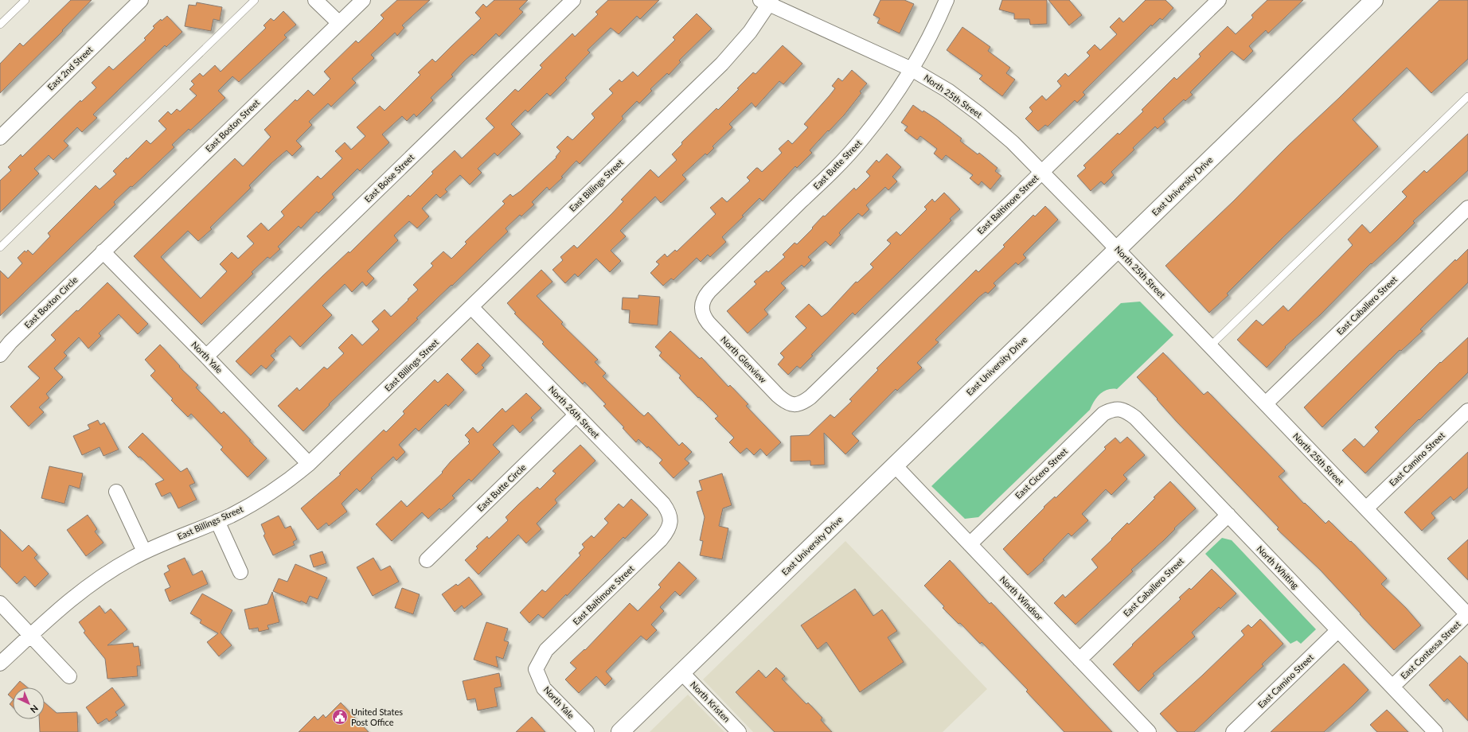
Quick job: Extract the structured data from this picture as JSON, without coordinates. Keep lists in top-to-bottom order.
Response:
{
  "streets": {
    "main road": ["East University Drive"],
    "street": [
      "East 2nd Street",
      "North 25th Street",
      "East Boston Street",
      "East Butte Street",
      "East Boise Street",
      "East Billings Street",
      "East Baltimore Street",
      "East Boston Circle",
      "East Caballero Street",
      "North Yale",
      "North Glenview",
      "North 26th Street",
      "East Camino Street",
      "East Cicero Street",
      "East Butte Circle",
      "North Whiting",
      "North Windsor",
      "East Contessa Street",
      "North Kristen"
    ]
  },
  "crossings": [
    ["North 25th Street", "East Butte Street"],
    ["North 25th Street", "East Billings Street"],
    ["North 25th Street", "East University Drive"],
    ["North 25th Street", "East Baltimore Street"],
    ["North 25th Street", "East Caballero Street"],
    ["North 25th Street", "East Camino Street"],
    ["North 25th Street", "East Contessa Street"],
    ["East Boston Street", "East Boston Circle"],
    ["East Boston Street", "North Yale"],
    ["East Butte Street", "North Glenview"],
    ["East Boise Street", "North Yale"],
    ["East Billings Street", "North Yale"],
    ["East Billings Street", "North 26th Street"],
    ["East University Drive", "North Windsor"],
    ["East University Drive", "North Kristen"],
    ["East Baltimore Street", "North Yale"],
    ["East Baltimore Street", "North Glenview"],
    ["East Baltimore Street", "North 26th Street"],
    ["East Boston Circle", "North Yale"],
    ["East Caballero Street", "North Whiting"],
    ["East Caballero Street", "North Windsor"],
    ["North 26th Street", "East Butte Circle"],
    ["East Camino Street", "North Whiting"],
    ["East Cicero Street", "North Whiting"],
    ["East Cicero Street", "North Windsor"],
    ["North Whiting", "East Contessa Street"]
  ],
  "places": {
    "public building": ["United States Post Office"]
  },
  "north": "bottom right"
}
